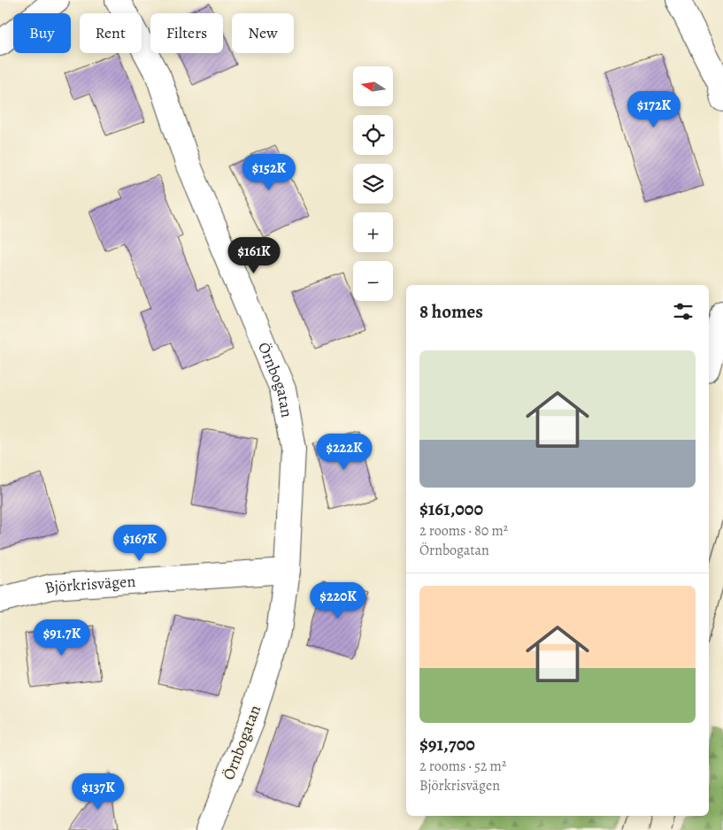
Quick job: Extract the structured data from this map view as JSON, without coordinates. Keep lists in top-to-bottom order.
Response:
{
  "streets": {
    "street": ["Örnbogatan", "Björkrisvägen"]
  },
  "crossings": [
    ["Örnbogatan", "Björkrisvägen"]
  ],
  "north": "left",
  "page": {
    "chip": [
      "Buy",
      "Rent",
      "Filters",
      "New"
    ],
    "map_buttons": ["+", "−"],
    "price": [
      "$172K",
      "$152K",
      "$161K",
      "$222K",
      "$167K",
      "$220K",
      "$91.7K",
      "$137K"
    ],
    "heading": "8 homes",
    "list": [
      {
        "name": "$161,000",
        "note": "2 rooms · 80 m² · Örnbogatan"
      },
      {
        "name": "$91,700",
        "note": "2 rooms · 52 m² · Björkrisvägen"
      }
    ]
  }
}
